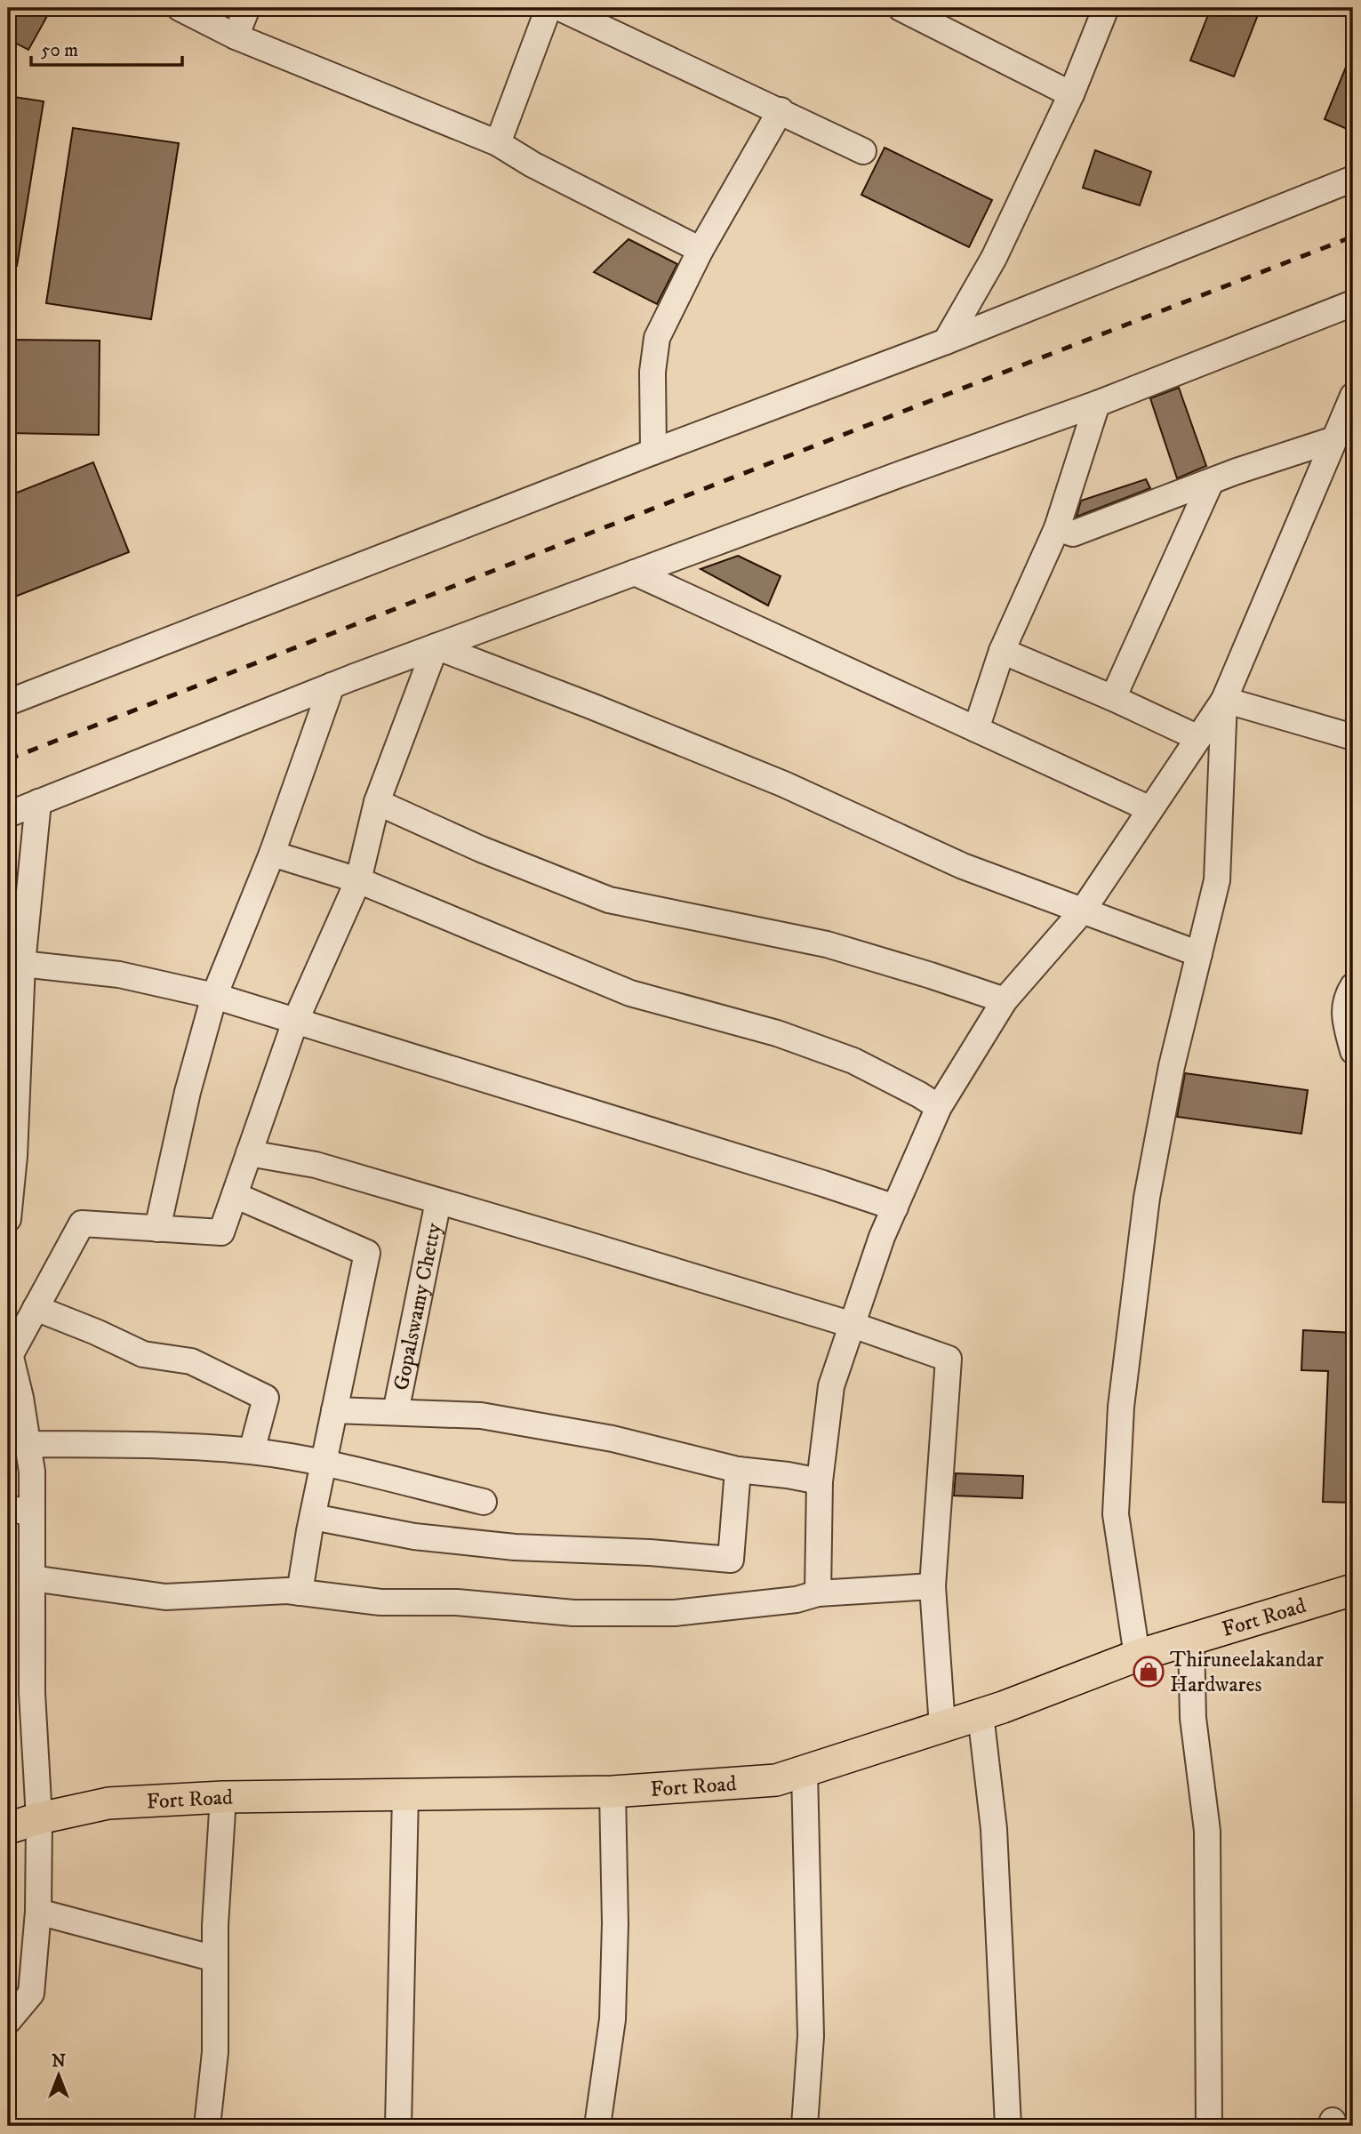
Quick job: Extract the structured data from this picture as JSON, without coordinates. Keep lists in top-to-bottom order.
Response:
{
  "streets": {
    "main road": ["Fort Road"],
    "street": ["Gopalswamy Chetty"]
  },
  "places": {
    "shop": ["Thiruneelakandar Hardwares"]
  },
  "scale_bar": "50 m",
  "north": "top"
}
